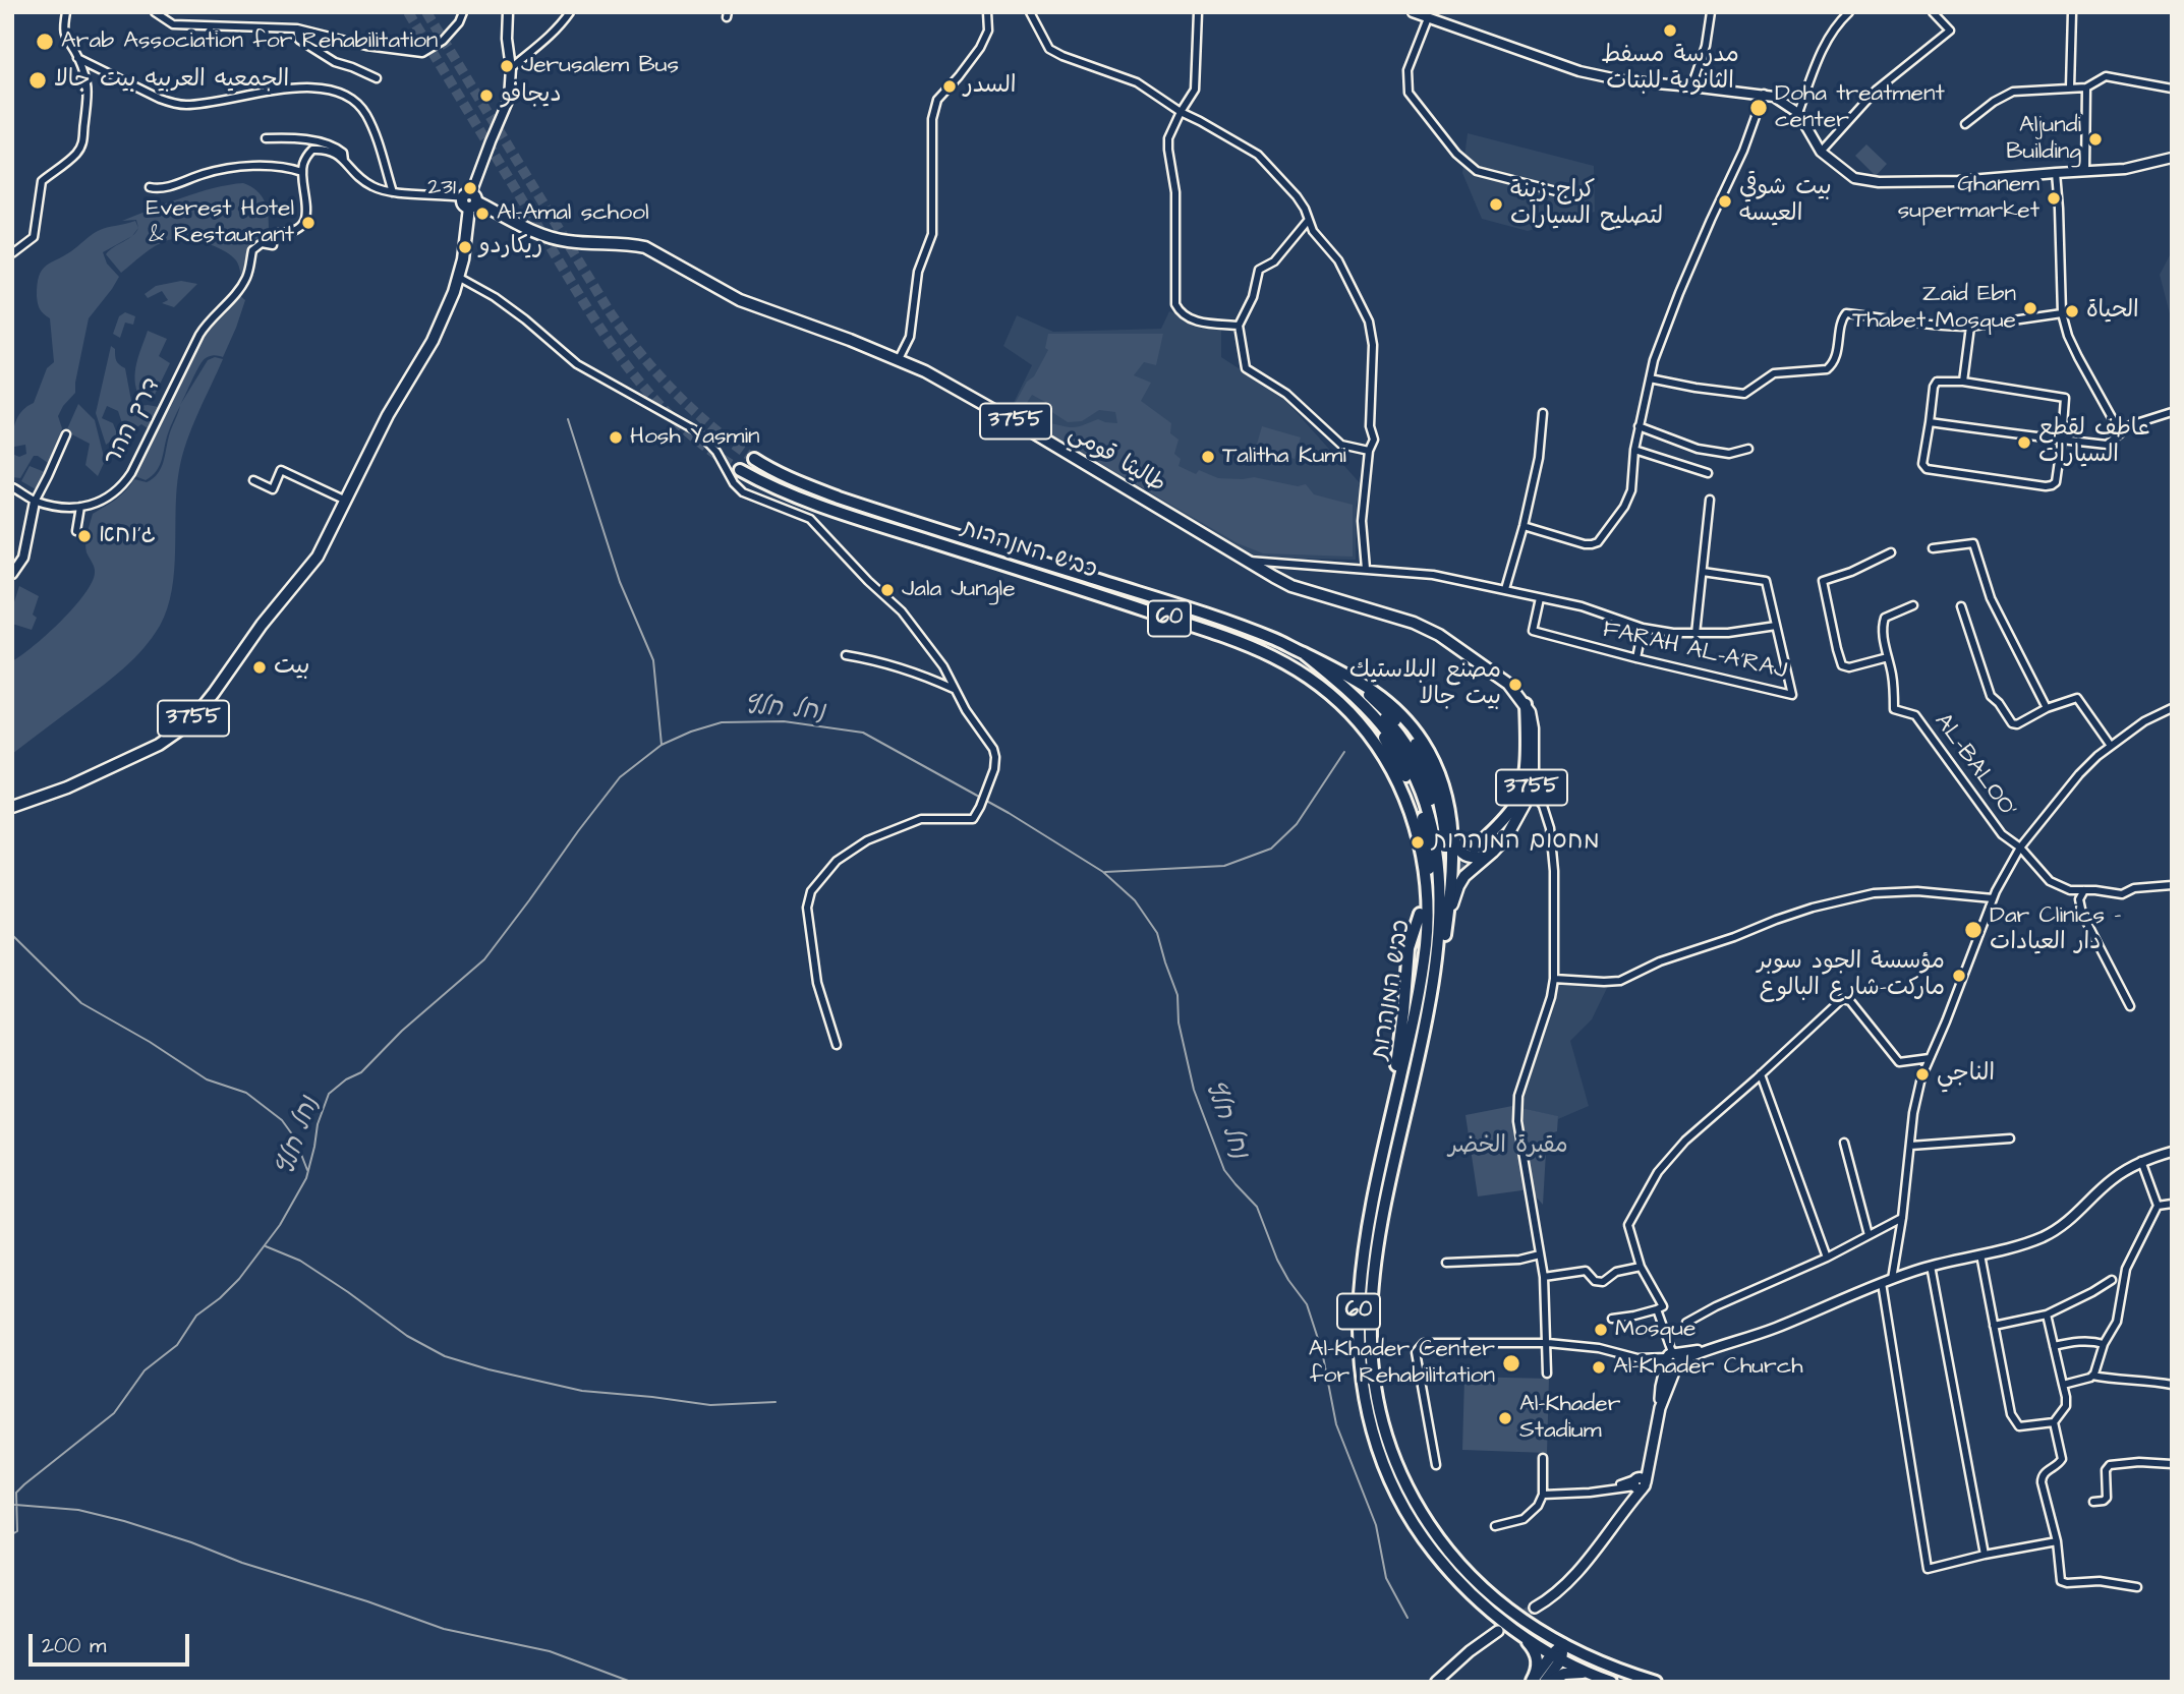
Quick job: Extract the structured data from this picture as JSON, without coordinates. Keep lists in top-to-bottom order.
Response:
{
  "streets": {
    "highway": ["כביש המנהרות", "60"],
    "main road": ["3755", "طاليثا قومي"],
    "street": ["דרך ההר", "FARAH AL-A'RAJ", "AL-BALOO'"]
  },
  "crossings": [
    ["3755", "طاليثا قومي"],
    ["3755", "60"],
    ["כביש המנהרות", "60"]
  ],
  "water": ["נחל חלץ"],
  "parks": ["مقبرة الخضر"],
  "places": [
    "مدرسة مسفط الثانوية للبنات",
    "Arab Association for Rehabilitation",
    "Jerusalem Bus",
    "الجمعيه العربيه بيت جالا",
    "السدر",
    "ديجافو",
    "Doha treatment center",
    "Aljundi Building",
    "231",
    "Ghanem supermarket",
    "بيت شوقي العيسه",
    "كراج زينة لتصليح السيارات",
    "Al-Amal school",
    "Everest Hotel & Restaurant",
    "ريكاردو",
    "Zaid Ebn Thabet Mosque",
    "الحياة",
    "Hosh Yasmin",
    "عاطف لقطع السيارات",
    "Talitha Kumi",
    "ג'וחא",
    "Jala Jungle",
    "بيت",
    "مصنع البلاستيك بيت جالا",
    "מחסום המנהרות",
    "Dar Clinics - دار العيادات",
    "مؤسسة الجود سوبر ماركت-شارع البالوع",
    "الناجي",
    "Mosque",
    "Al-Khader Center for Rehabilitation",
    "Al-Khader Church",
    "Al-Khader Stadium"
  ],
  "scale_bar": "200 m"
}
